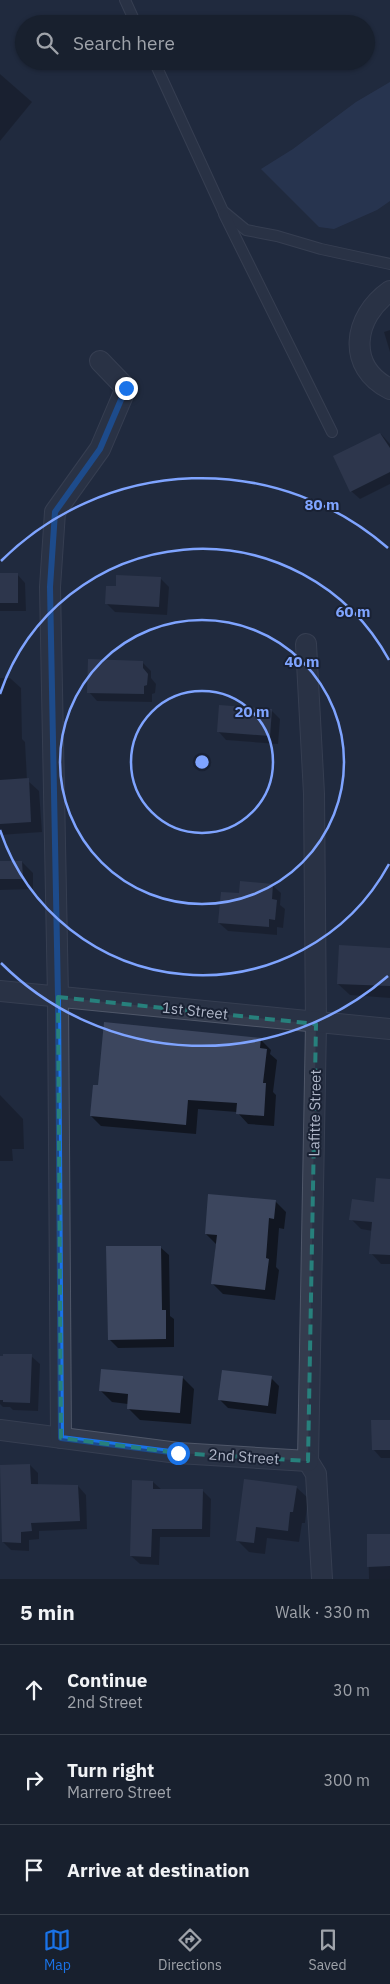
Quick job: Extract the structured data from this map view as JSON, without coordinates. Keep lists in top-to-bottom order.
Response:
{
  "streets": {
    "street": ["1st Street", "Lafitte Street", "2nd Street"]
  },
  "crossings": [
    ["1st Street", "Lafitte Street"],
    ["Lafitte Street", "2nd Street"]
  ],
  "page": {
    "search": "Search here",
    "heading": ["5 min", "Walk · 330 m"],
    "list": [
      ["Continue", "2nd Street", "30 m"],
      ["Turn right", "Marrero Street", "300 m"],
      "Arrive at destination"
    ],
    "nav": ["Map", "Directions", "Saved"]
  },
  "rings": [
    "80 m",
    "60 m",
    "40 m",
    "20 m"
  ]
}
